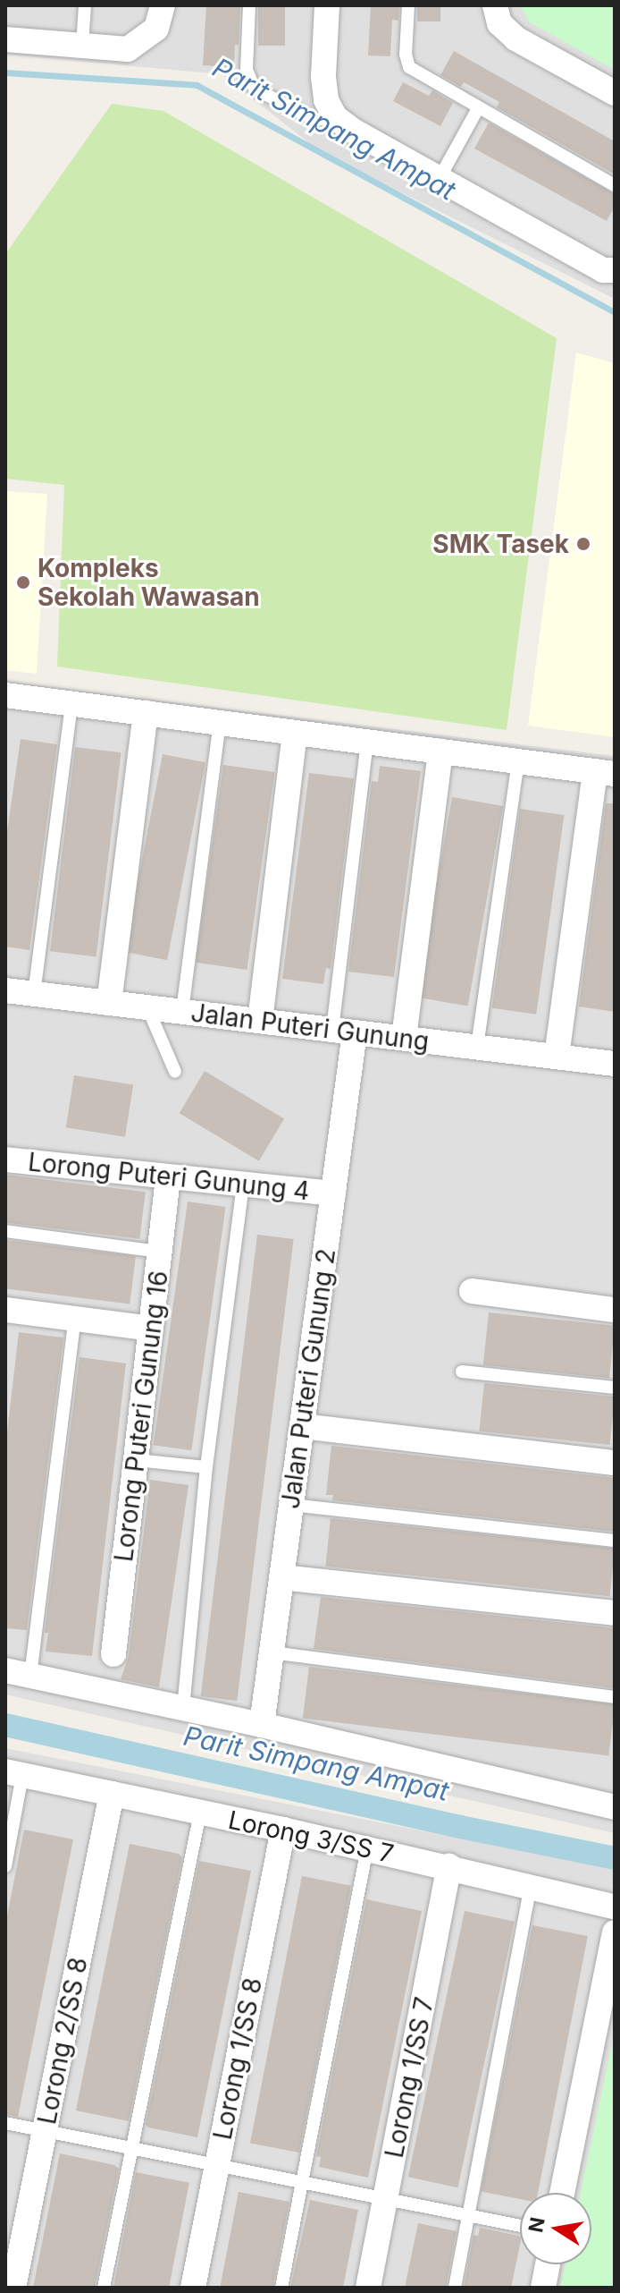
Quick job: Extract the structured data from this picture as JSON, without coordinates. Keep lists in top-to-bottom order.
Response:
{
  "streets": {
    "street": [
      "Jalan Puteri Gunung",
      "Lorong Puteri Gunung 4",
      "Jalan Puteri Gunung 2",
      "Lorong Puteri Gunung 16",
      "Lorong 3/SS 7",
      "Lorong 2/SS 8",
      "Lorong 1/SS 8",
      "Lorong 1/SS 7"
    ]
  },
  "crossings": [
    ["Jalan Puteri Gunung", "Jalan Puteri Gunung 2"],
    ["Lorong Puteri Gunung 4", "Jalan Puteri Gunung 2"],
    ["Lorong Puteri Gunung 4", "Lorong Puteri Gunung 16"],
    ["Lorong 3/SS 7", "Lorong 2/SS 8"],
    ["Lorong 3/SS 7", "Lorong 1/SS 8"],
    ["Lorong 3/SS 7", "Lorong 1/SS 7"]
  ],
  "water": ["Parit Simpang Ampat"],
  "places": ["SMK Tasek", "Kompleks Sekolah Wawasan"],
  "north": "left"
}
